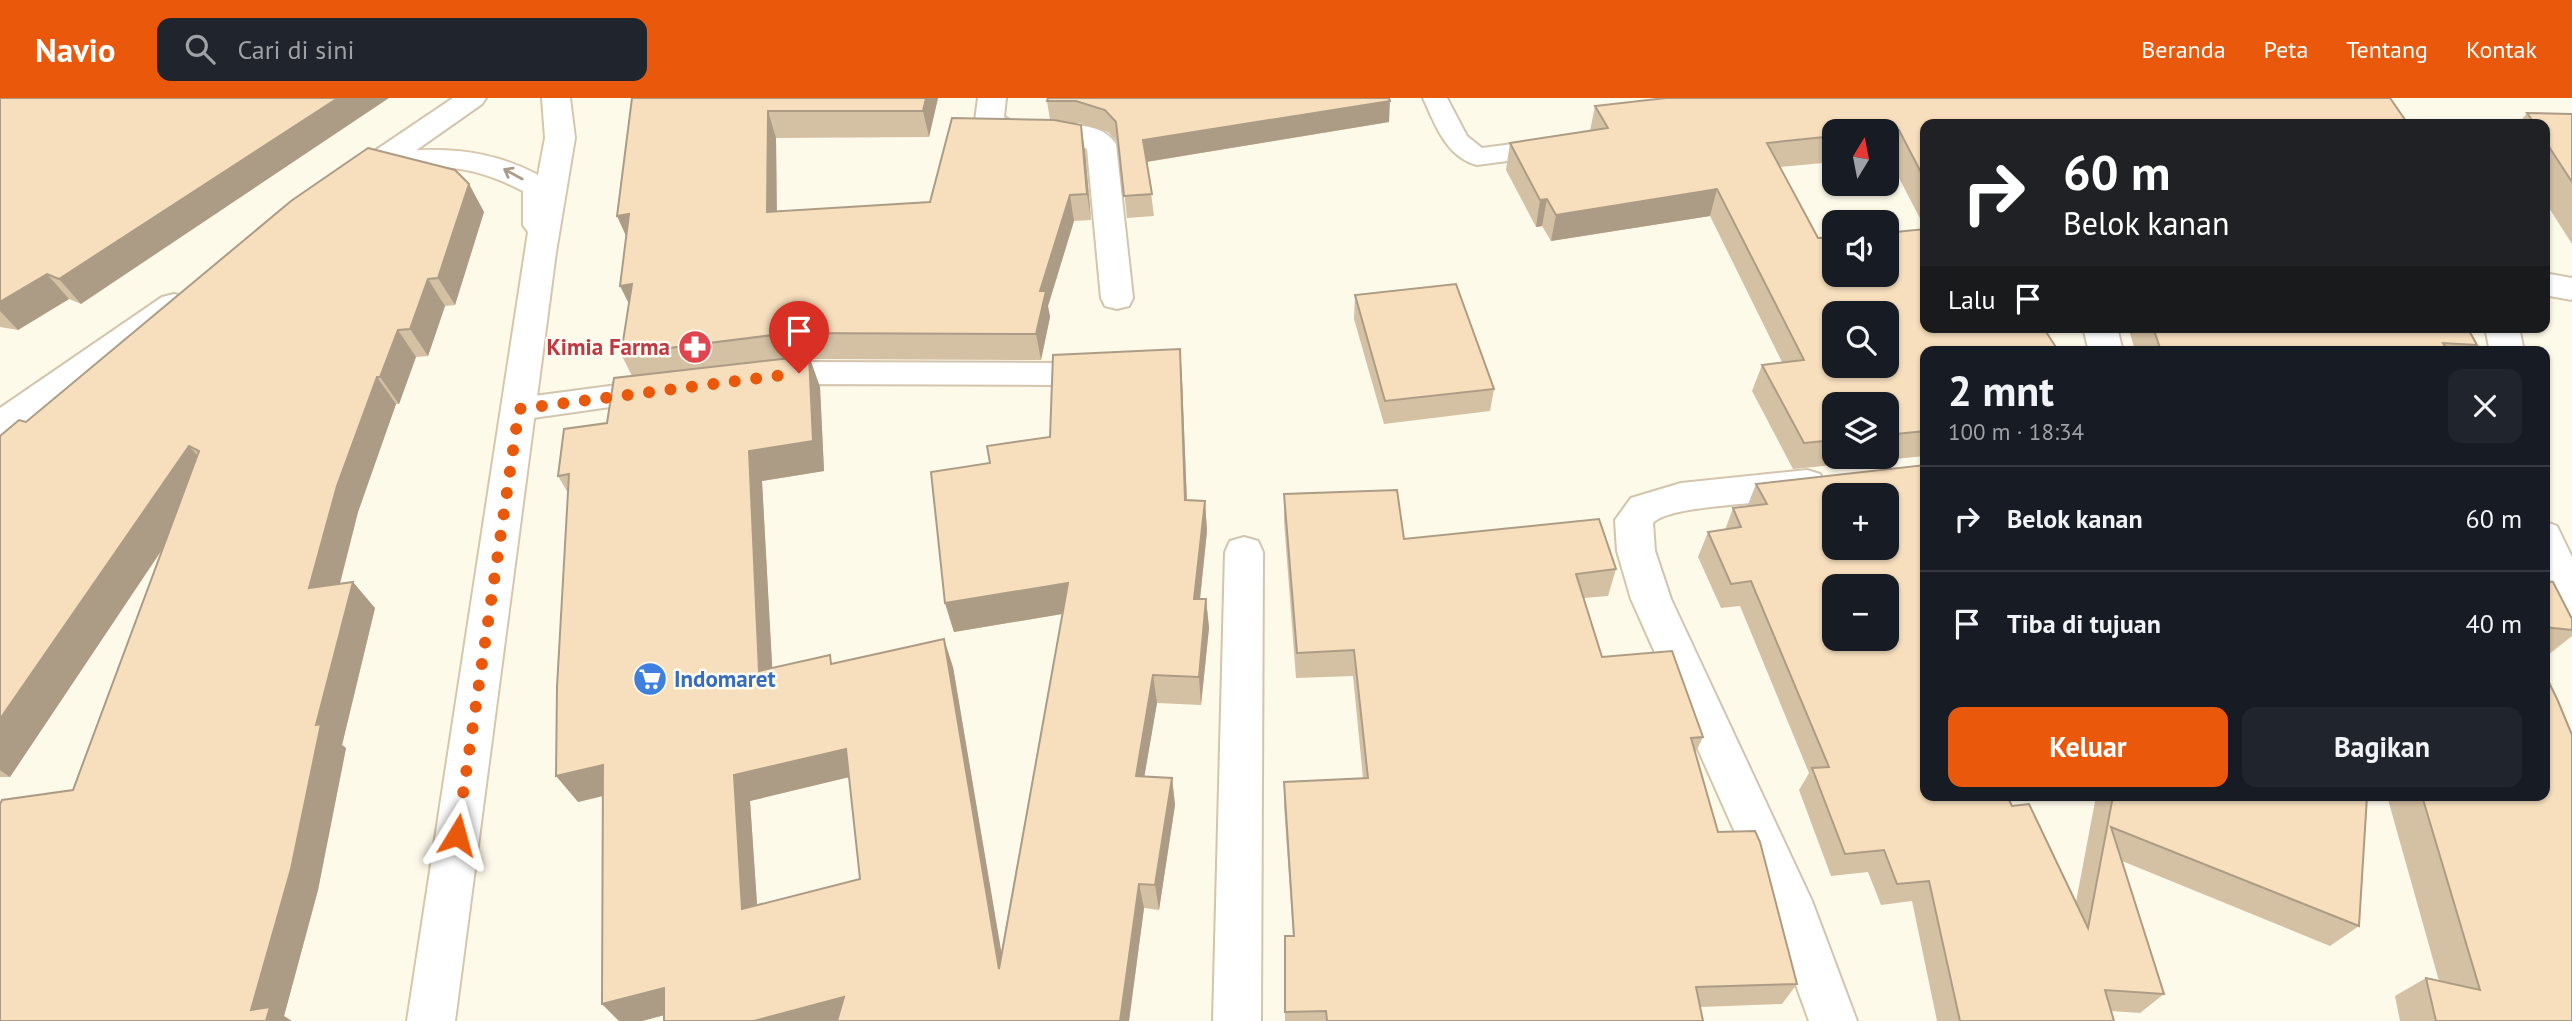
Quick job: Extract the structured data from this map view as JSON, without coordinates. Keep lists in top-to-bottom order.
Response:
{
  "places": {
    "pharmacy": ["Kimia Farma"],
    "supermarket": ["Indomaret"]
  },
  "north": "top",
  "page": {
    "header": "Navio",
    "search": "Cari di sini",
    "nav": [
      "Beranda",
      "Peta",
      "Tentang",
      "Kontak"
    ],
    "map_buttons": ["+", "−"],
    "turn": ["60 m", "Belok kanan"],
    "then": "Lalu",
    "heading": ["2 mnt", "100 m · 18:34"],
    "list": [
      {
        "name": "Belok kanan",
        "value": "60 m"
      },
      {
        "name": "Tiba di tujuan",
        "value": "40 m"
      }
    ],
    "buttons": ["Keluar", "Bagikan"]
  }
}
